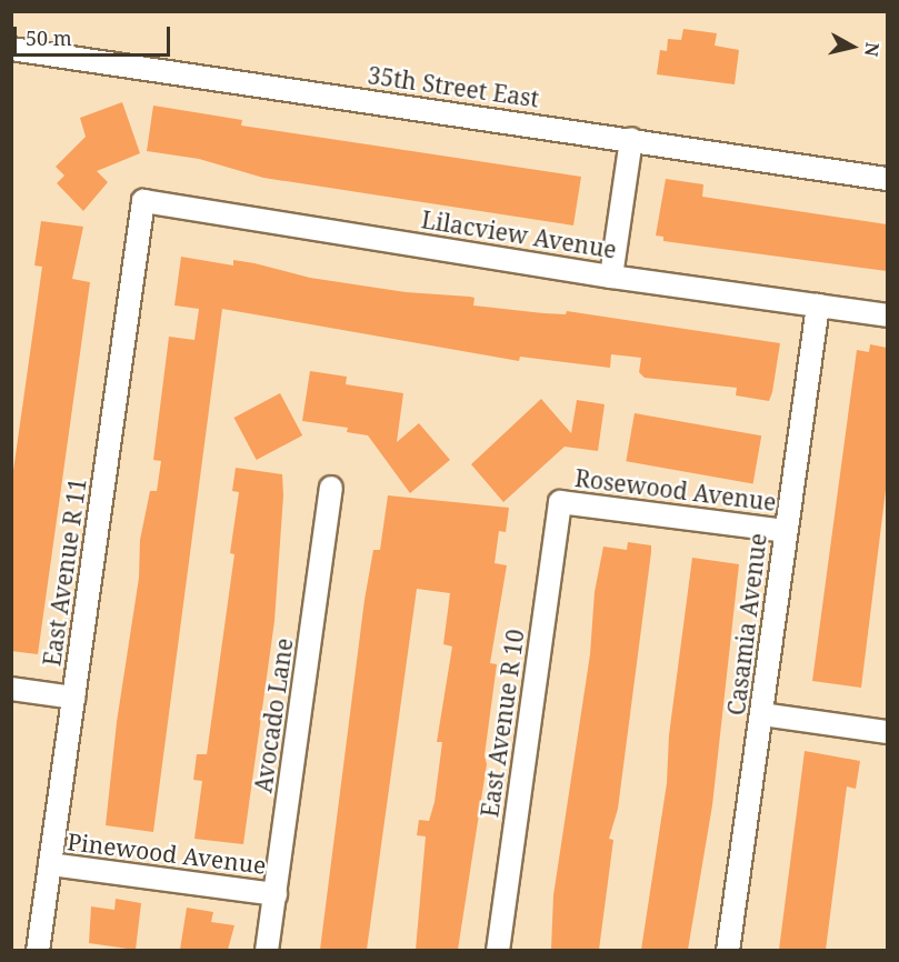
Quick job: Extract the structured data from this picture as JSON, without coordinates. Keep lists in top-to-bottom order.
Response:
{
  "streets": {
    "street": [
      "35th Street East",
      "Lilacview Avenue",
      "Rosewood Avenue",
      "East Avenue R 11",
      "Casamia Avenue",
      "Avocado Lane",
      "East Avenue R 10",
      "Pinewood Avenue"
    ]
  },
  "crossings": [
    ["Lilacview Avenue", "East Avenue R 11"],
    ["Lilacview Avenue", "Casamia Avenue"],
    ["Rosewood Avenue", "Casamia Avenue"],
    ["Rosewood Avenue", "East Avenue R 10"],
    ["East Avenue R 11", "Pinewood Avenue"],
    ["Avocado Lane", "Pinewood Avenue"]
  ],
  "scale_bar": "50 m",
  "north": "right"
}
